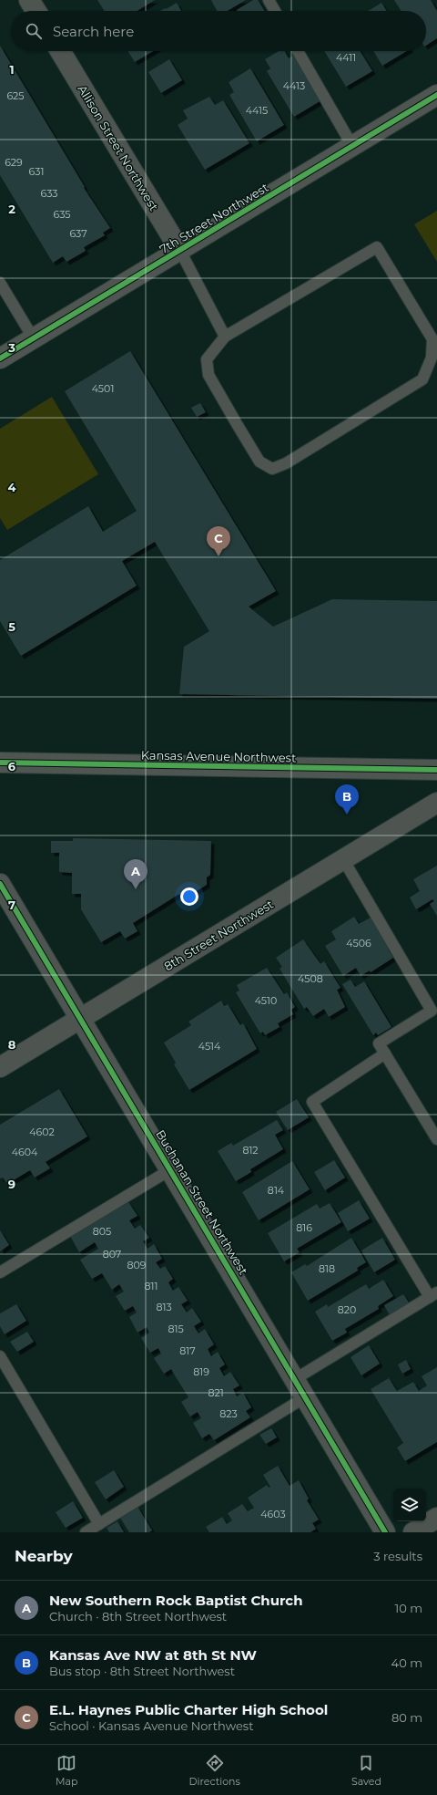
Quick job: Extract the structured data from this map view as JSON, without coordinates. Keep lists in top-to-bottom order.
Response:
{
  "streets": {
    "street": [
      "Allison Street Northwest",
      "7th Street Northwest",
      "Kansas Avenue Northwest",
      "8th Street Northwest",
      "Buchanan Street Northwest"
    ]
  },
  "crossings": [
    ["Allison Street Northwest", "7th Street Northwest"],
    ["8th Street Northwest", "Buchanan Street Northwest"]
  ],
  "house_numbers": [
    "4411",
    "4413",
    "625",
    "4415",
    "629",
    "631",
    "633",
    "635",
    "637",
    "4501",
    "4506",
    "4508",
    "4510",
    "4514",
    "4602",
    "812",
    "4604",
    "814",
    "816",
    "805",
    "807",
    "809",
    "818",
    "811",
    "813",
    "820",
    "815",
    "817",
    "819",
    "821",
    "823",
    "4603"
  ],
  "page": {
    "search": "Search here",
    "pins": ["C", "B", "A"],
    "heading": ["Nearby", "3 results"],
    "list": [
      {
        "mark": "A",
        "name": "New Southern Rock Baptist Church",
        "note": "Church · 8th Street Northwest",
        "value": "10 m"
      },
      {
        "mark": "B",
        "name": "Kansas Ave NW at 8th St NW",
        "note": "Bus stop · 8th Street Northwest",
        "value": "40 m"
      },
      {
        "mark": "C",
        "name": "E.L. Haynes Public Charter High School",
        "note": "School · Kansas Avenue Northwest",
        "value": "80 m"
      }
    ],
    "nav": ["Map", "Directions", "Saved"]
  },
  "grid": {
    "rows": [
      "1",
      "2",
      "3",
      "4",
      "5",
      "6",
      "7",
      "8",
      "9"
    ]
  }
}
